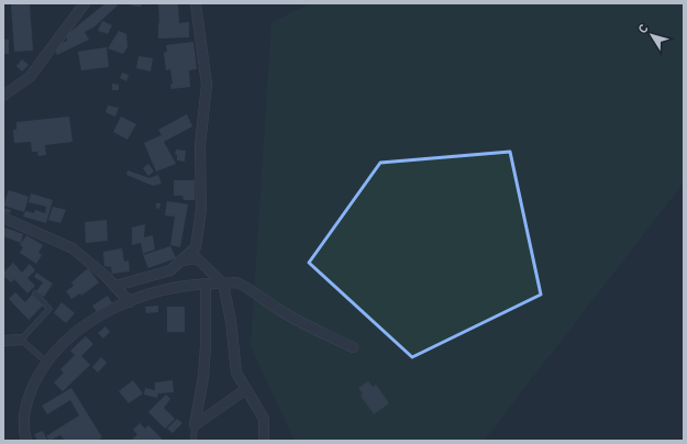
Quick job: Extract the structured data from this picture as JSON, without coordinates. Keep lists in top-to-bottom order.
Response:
{
  "north": "top left"
}
